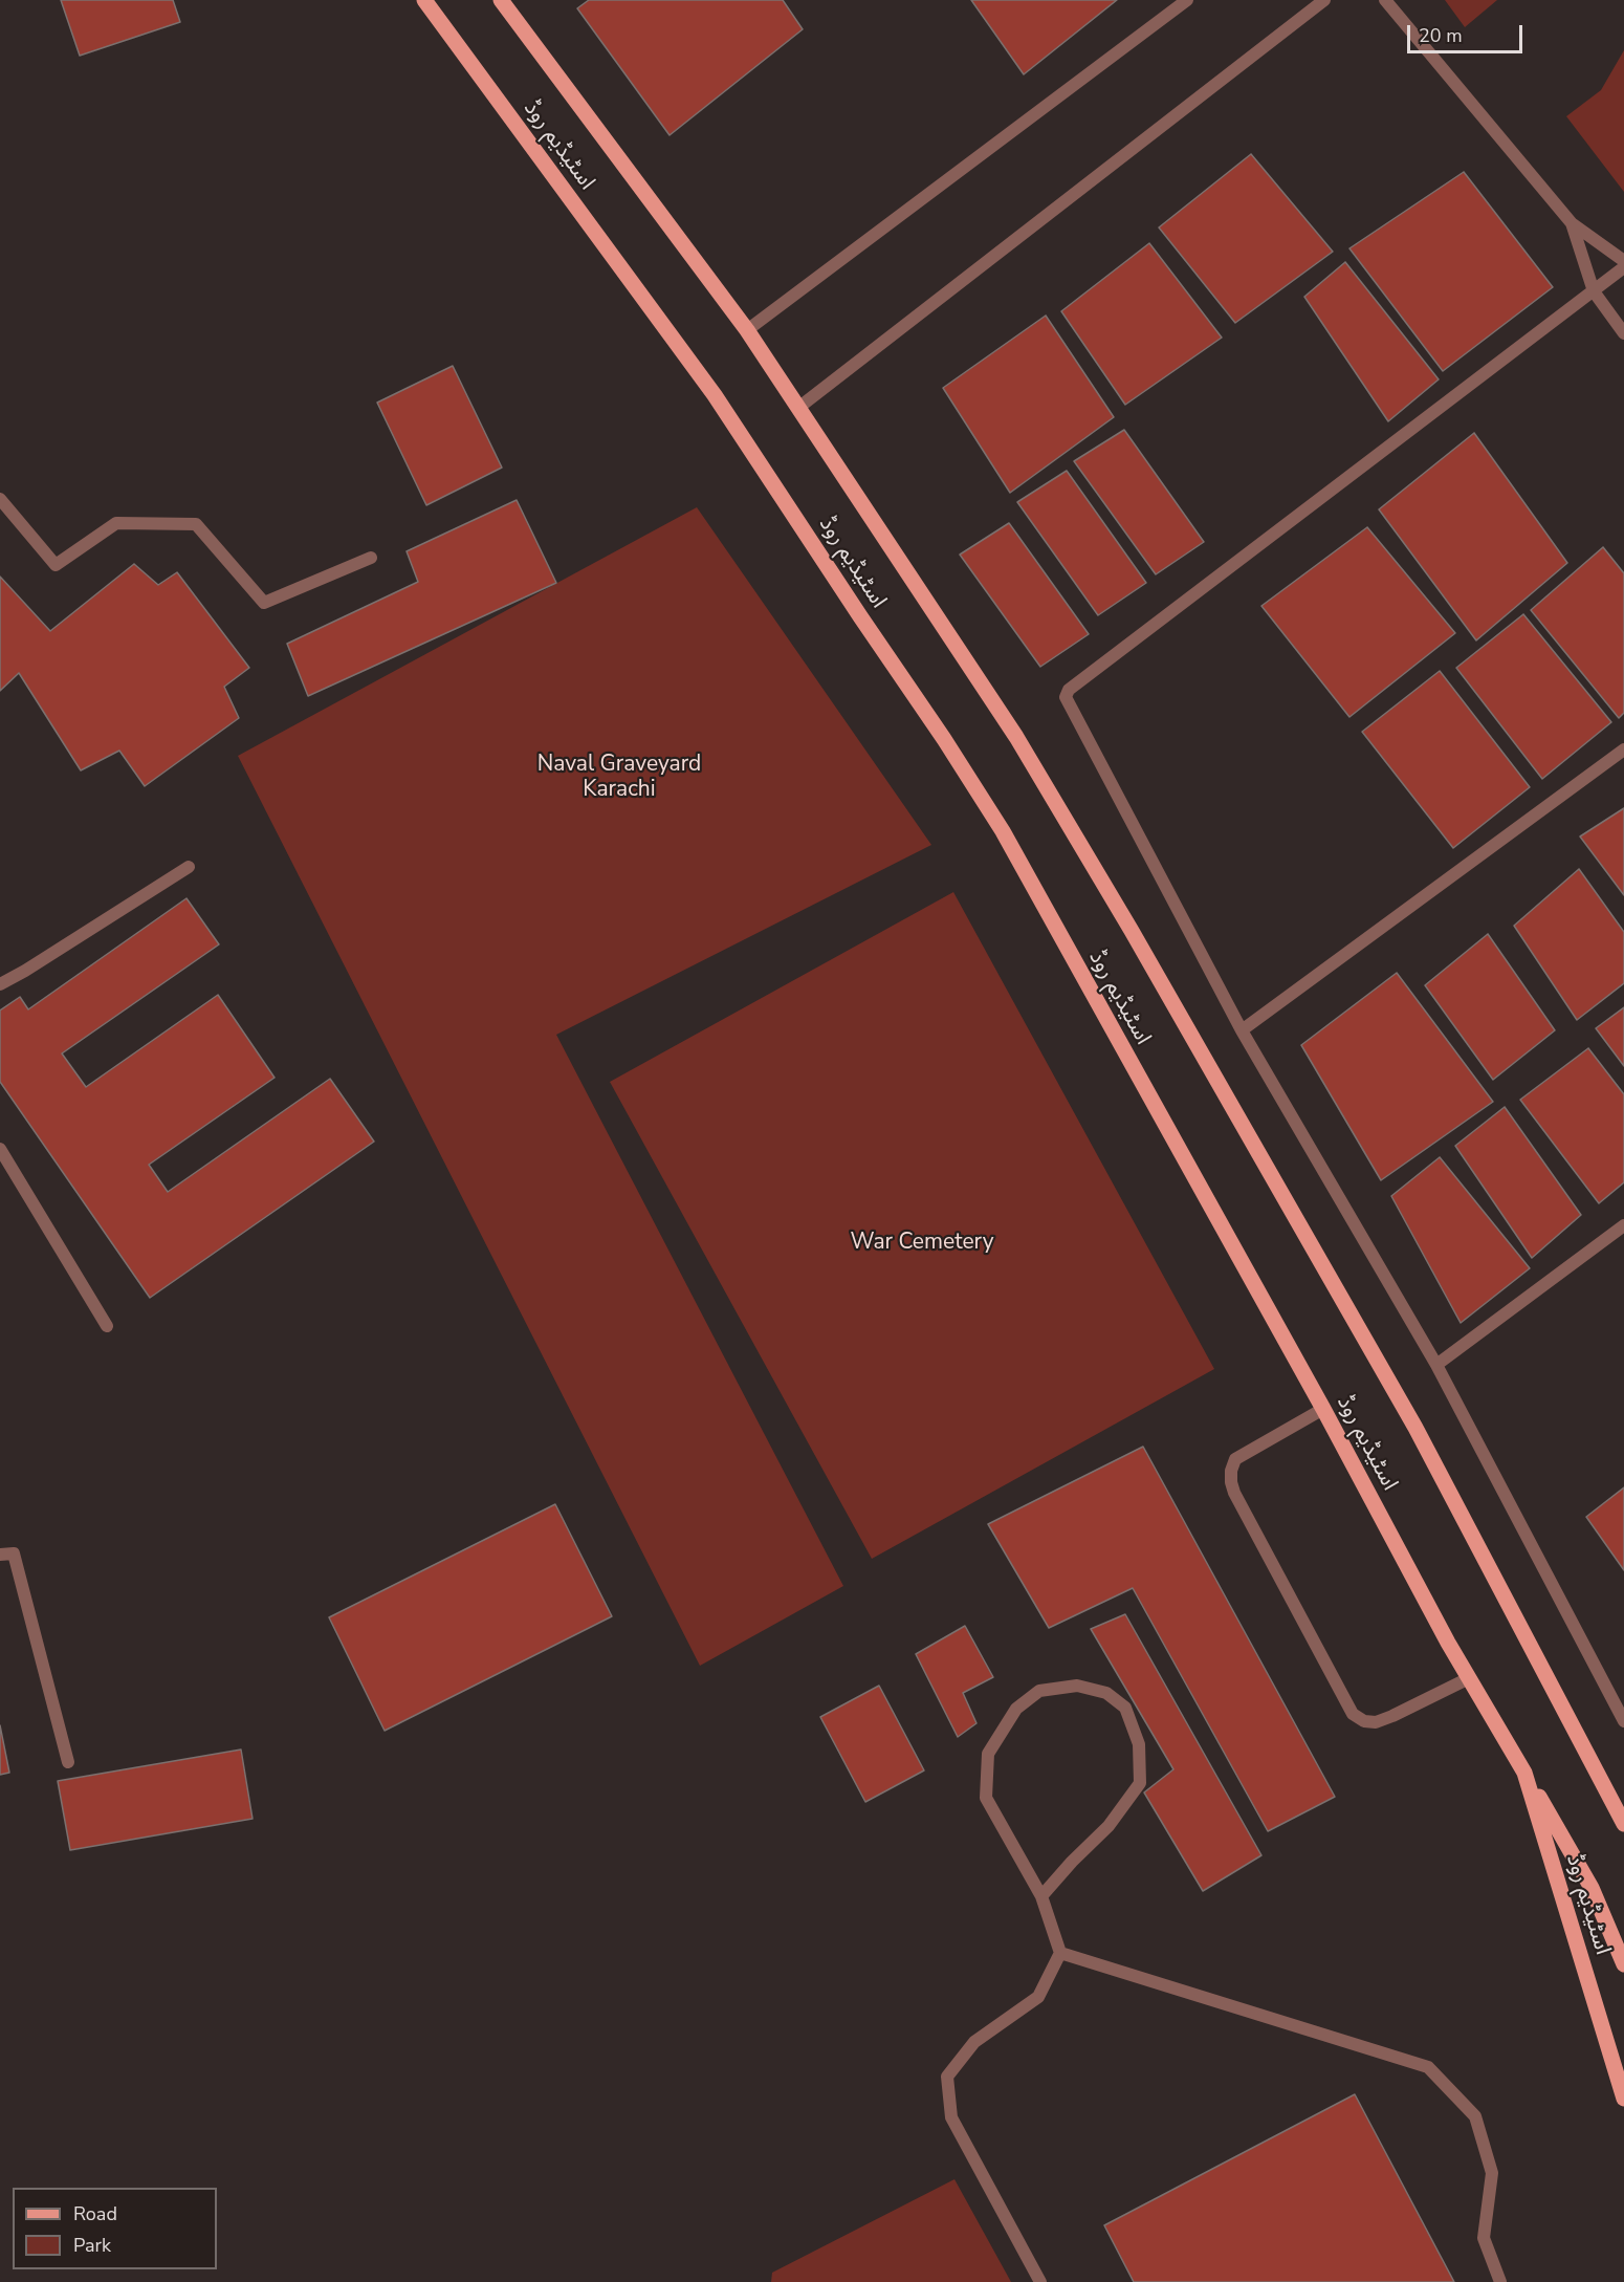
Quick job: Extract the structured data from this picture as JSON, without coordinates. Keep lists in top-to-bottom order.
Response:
{
  "streets": {
    "main road": ["اسٹیڈیم روڈ"]
  },
  "parks": ["Naval Graveyard Karachi", "War Cemetery"],
  "legend": ["Road", "Park"],
  "scale_bar": "20 m"
}
